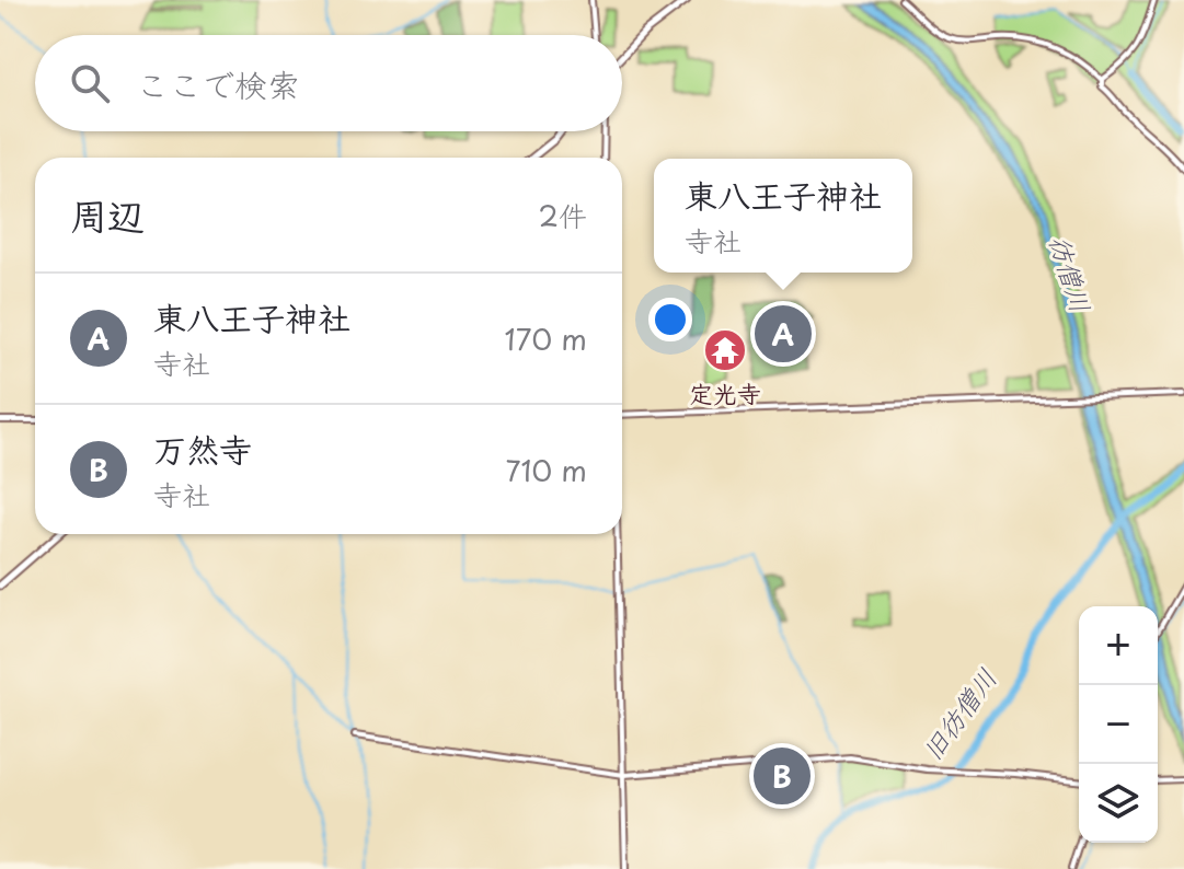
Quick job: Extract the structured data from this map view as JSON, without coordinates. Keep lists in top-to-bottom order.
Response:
{
  "water": ["彷僧川", "旧彷僧川"],
  "places": {
    "temple": ["定光寺"]
  },
  "page": {
    "search": "ここで検索",
    "heading": ["周辺", "2件"],
    "popup": ["東八王子神社", "寺社"],
    "list": [
      {
        "mark": "A",
        "name": "東八王子神社",
        "note": "寺社",
        "value": "170 m"
      },
      {
        "mark": "B",
        "name": "万然寺",
        "note": "寺社",
        "value": "710 m"
      }
    ],
    "pins": ["A", "B"],
    "map_buttons": ["+", "−"]
  }
}
